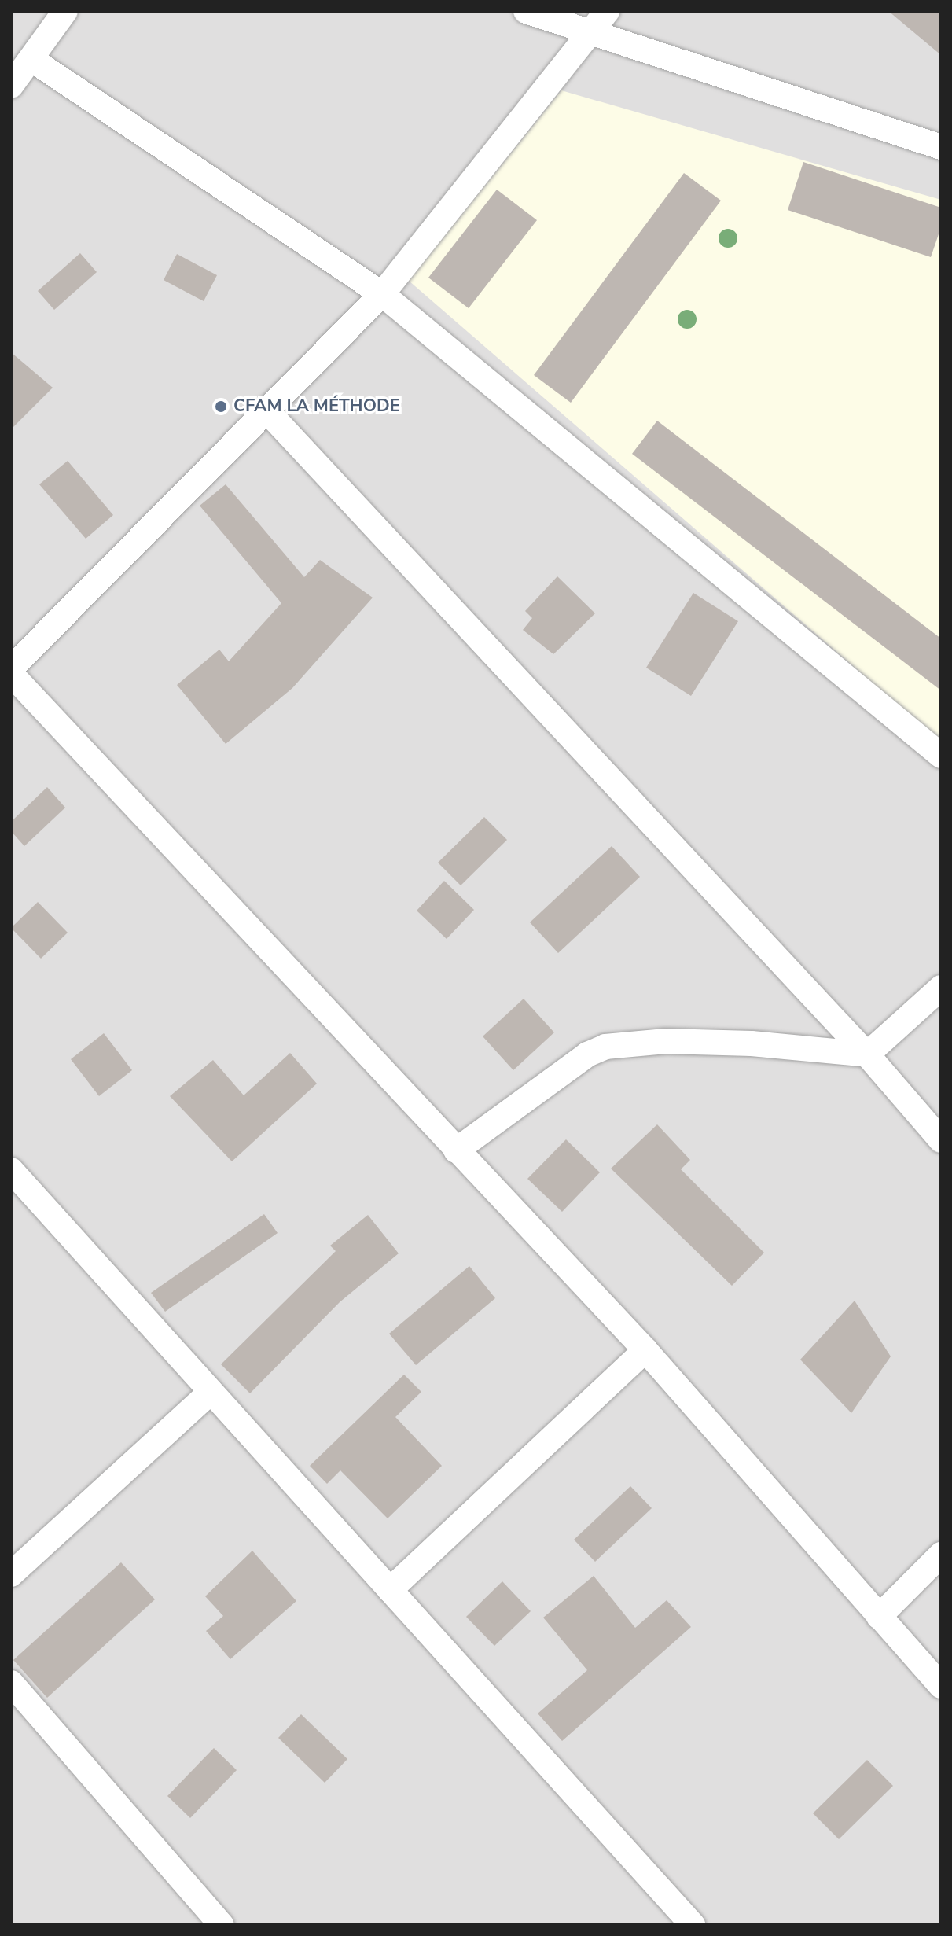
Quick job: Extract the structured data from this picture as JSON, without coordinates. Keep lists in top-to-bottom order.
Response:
{
  "places": ["CFAM LA MÉTHODE"]
}
